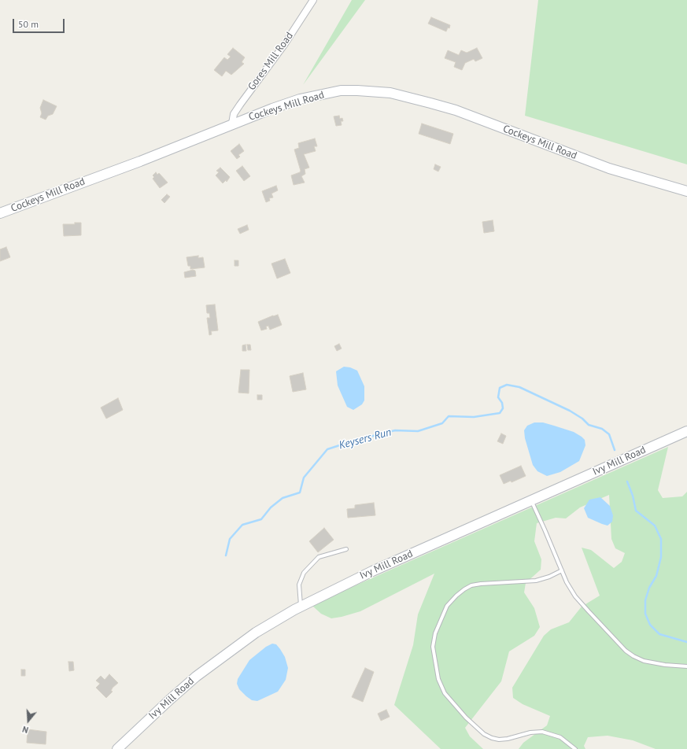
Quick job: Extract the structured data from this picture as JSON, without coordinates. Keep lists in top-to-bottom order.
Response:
{
  "streets": {
    "street": ["Gores Mill Road", "Cockeys Mill Road", "Ivy Mill Road"]
  },
  "crossings": [
    ["Gores Mill Road", "Cockeys Mill Road"]
  ],
  "water": ["Keysers Run"],
  "scale_bar": "50 m",
  "north": "bottom"
}
